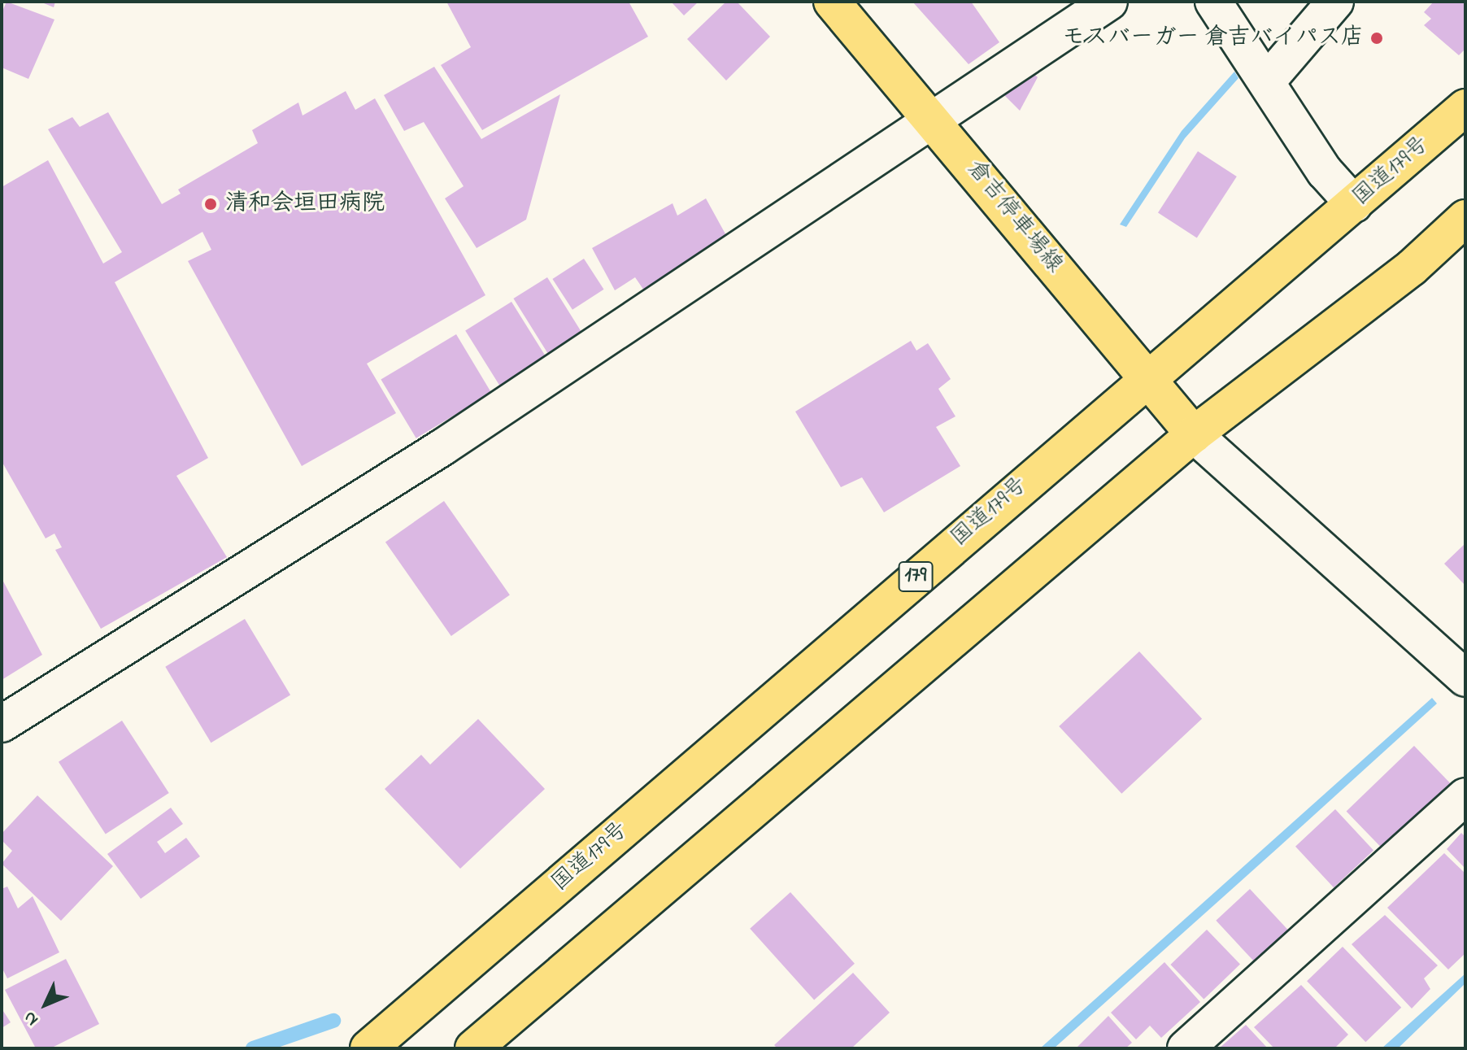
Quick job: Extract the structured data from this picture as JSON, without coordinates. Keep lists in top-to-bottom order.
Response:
{
  "streets": {
    "main road": ["国道179号", "倉吉停車場線", "179"]
  },
  "crossings": [
    ["国道179号", "倉吉停車場線"]
  ],
  "places": ["モスバーガー 倉吉バイパス店", "清和会垣田病院"],
  "north": "bottom left"
}
